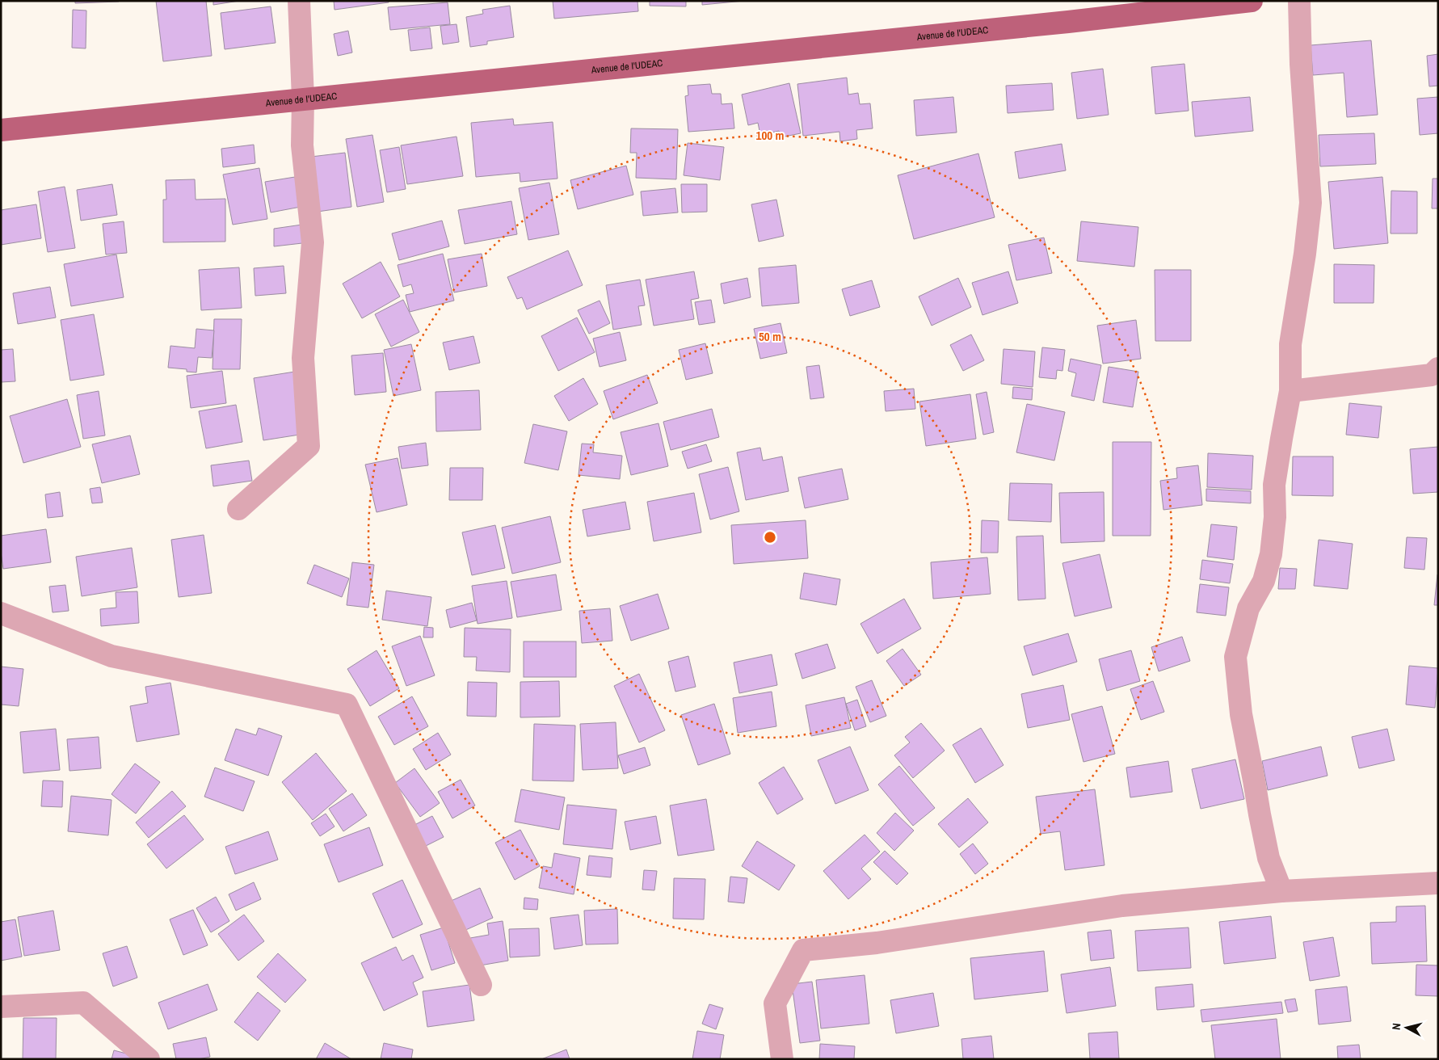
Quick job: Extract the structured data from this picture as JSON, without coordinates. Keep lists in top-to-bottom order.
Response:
{
  "streets": {
    "main road": ["Avenue de I'UDEAC"]
  },
  "north": "left",
  "rings": ["100 m", "50 m"]
}
